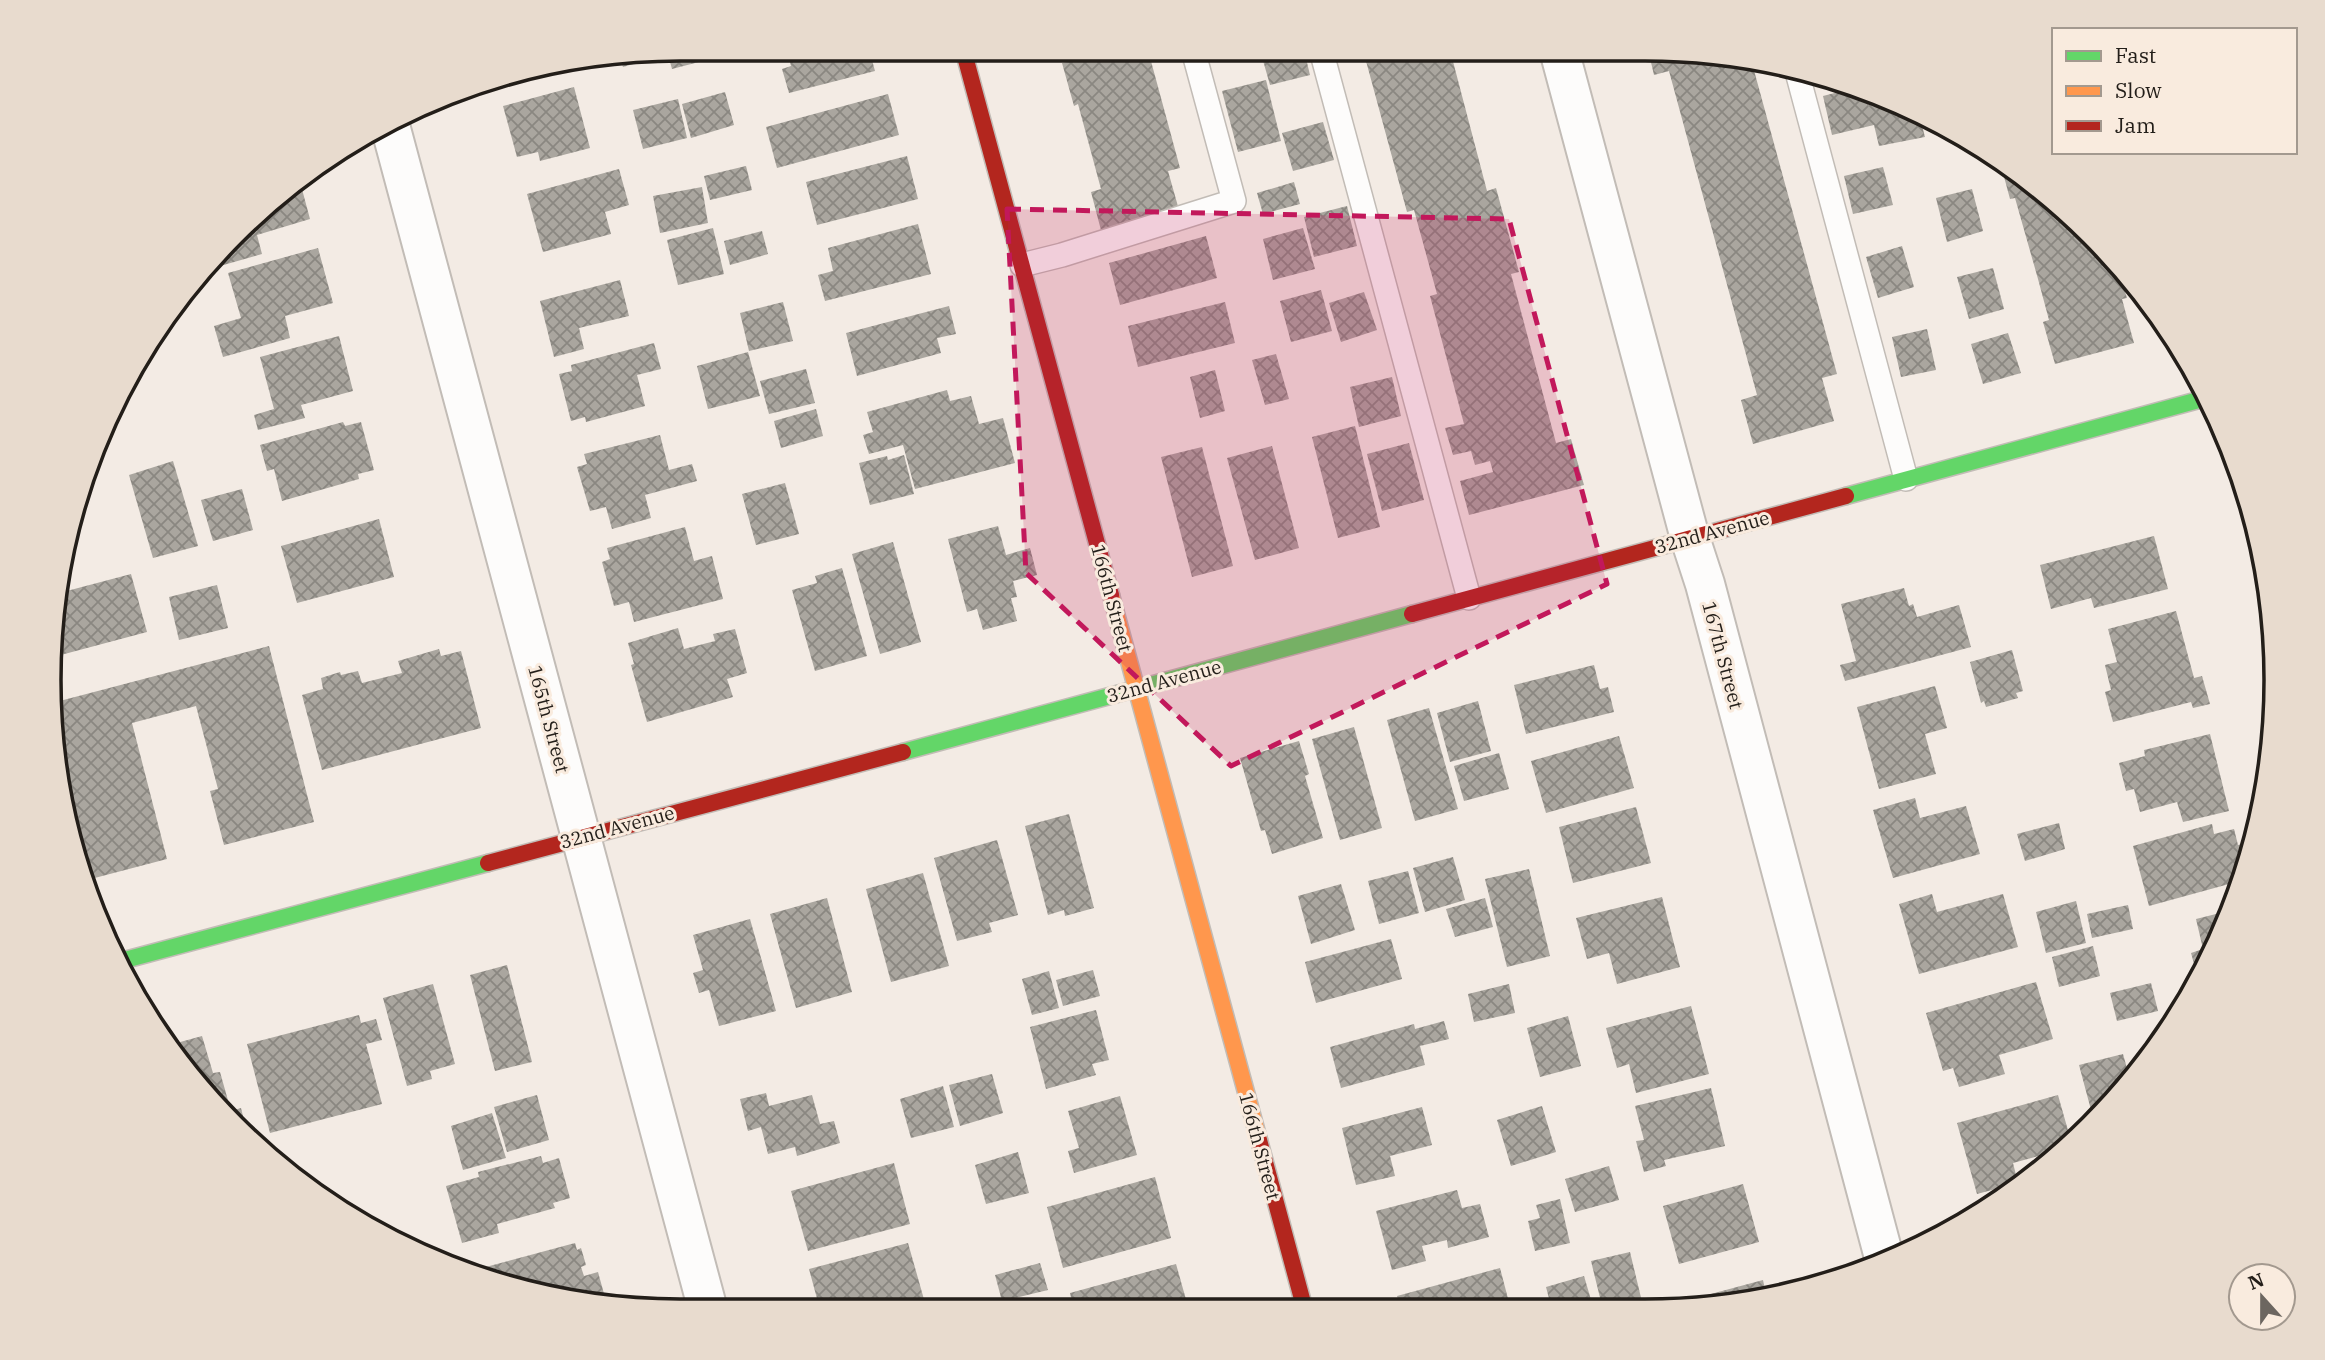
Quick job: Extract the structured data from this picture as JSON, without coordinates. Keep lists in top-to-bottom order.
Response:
{
  "streets": {
    "street": [
      "32nd Avenue",
      "166th Street",
      "167th Street",
      "165th Street"
    ]
  },
  "crossings": [
    ["32nd Avenue", "166th Street"],
    ["32nd Avenue", "167th Street"],
    ["32nd Avenue", "165th Street"]
  ],
  "legend": ["Fast", "Slow", "Jam"],
  "north": "top"
}
